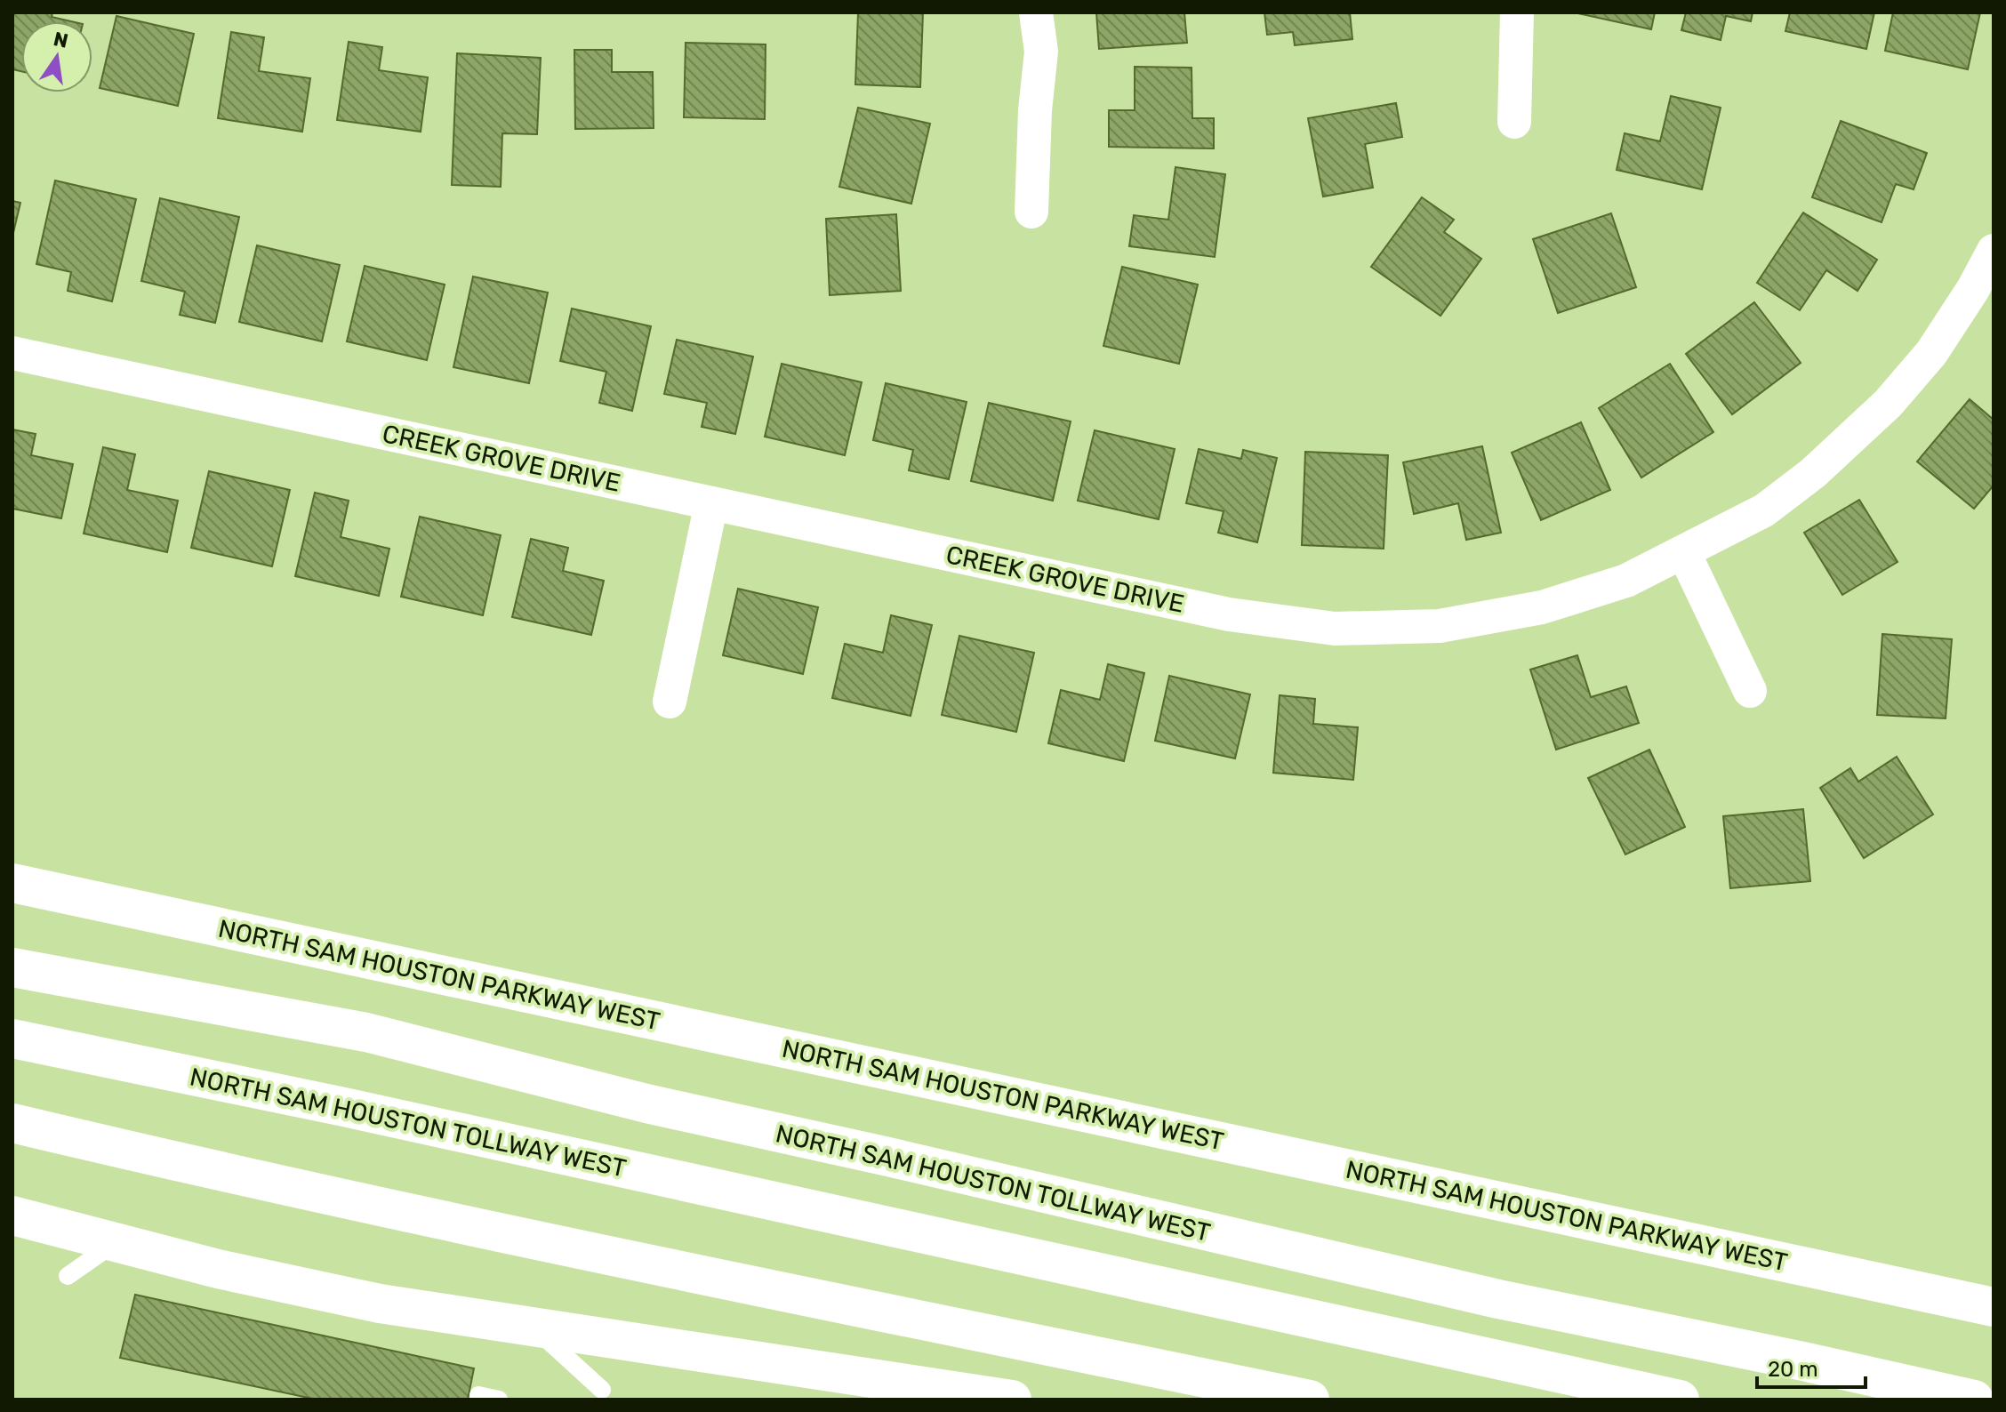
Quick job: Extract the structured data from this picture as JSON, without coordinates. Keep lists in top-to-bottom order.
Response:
{
  "streets": {
    "main road": ["NORTH SAM HOUSTON PARKWAY WEST", "NORTH SAM HOUSTON TOLLWAY WEST"],
    "street": ["CREEK GROVE DRIVE"]
  },
  "scale_bar": "20 m",
  "north": "top"
}
